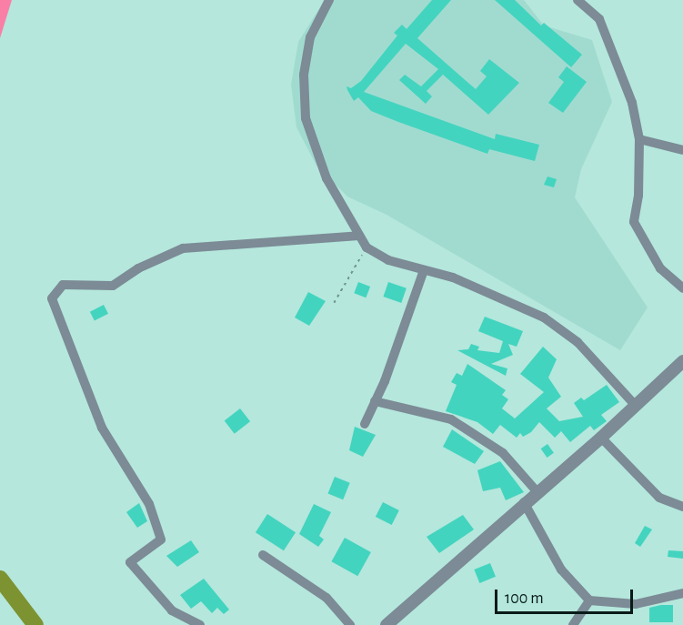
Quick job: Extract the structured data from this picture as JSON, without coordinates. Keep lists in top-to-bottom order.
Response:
{
  "scale_bar": "100 m"
}
